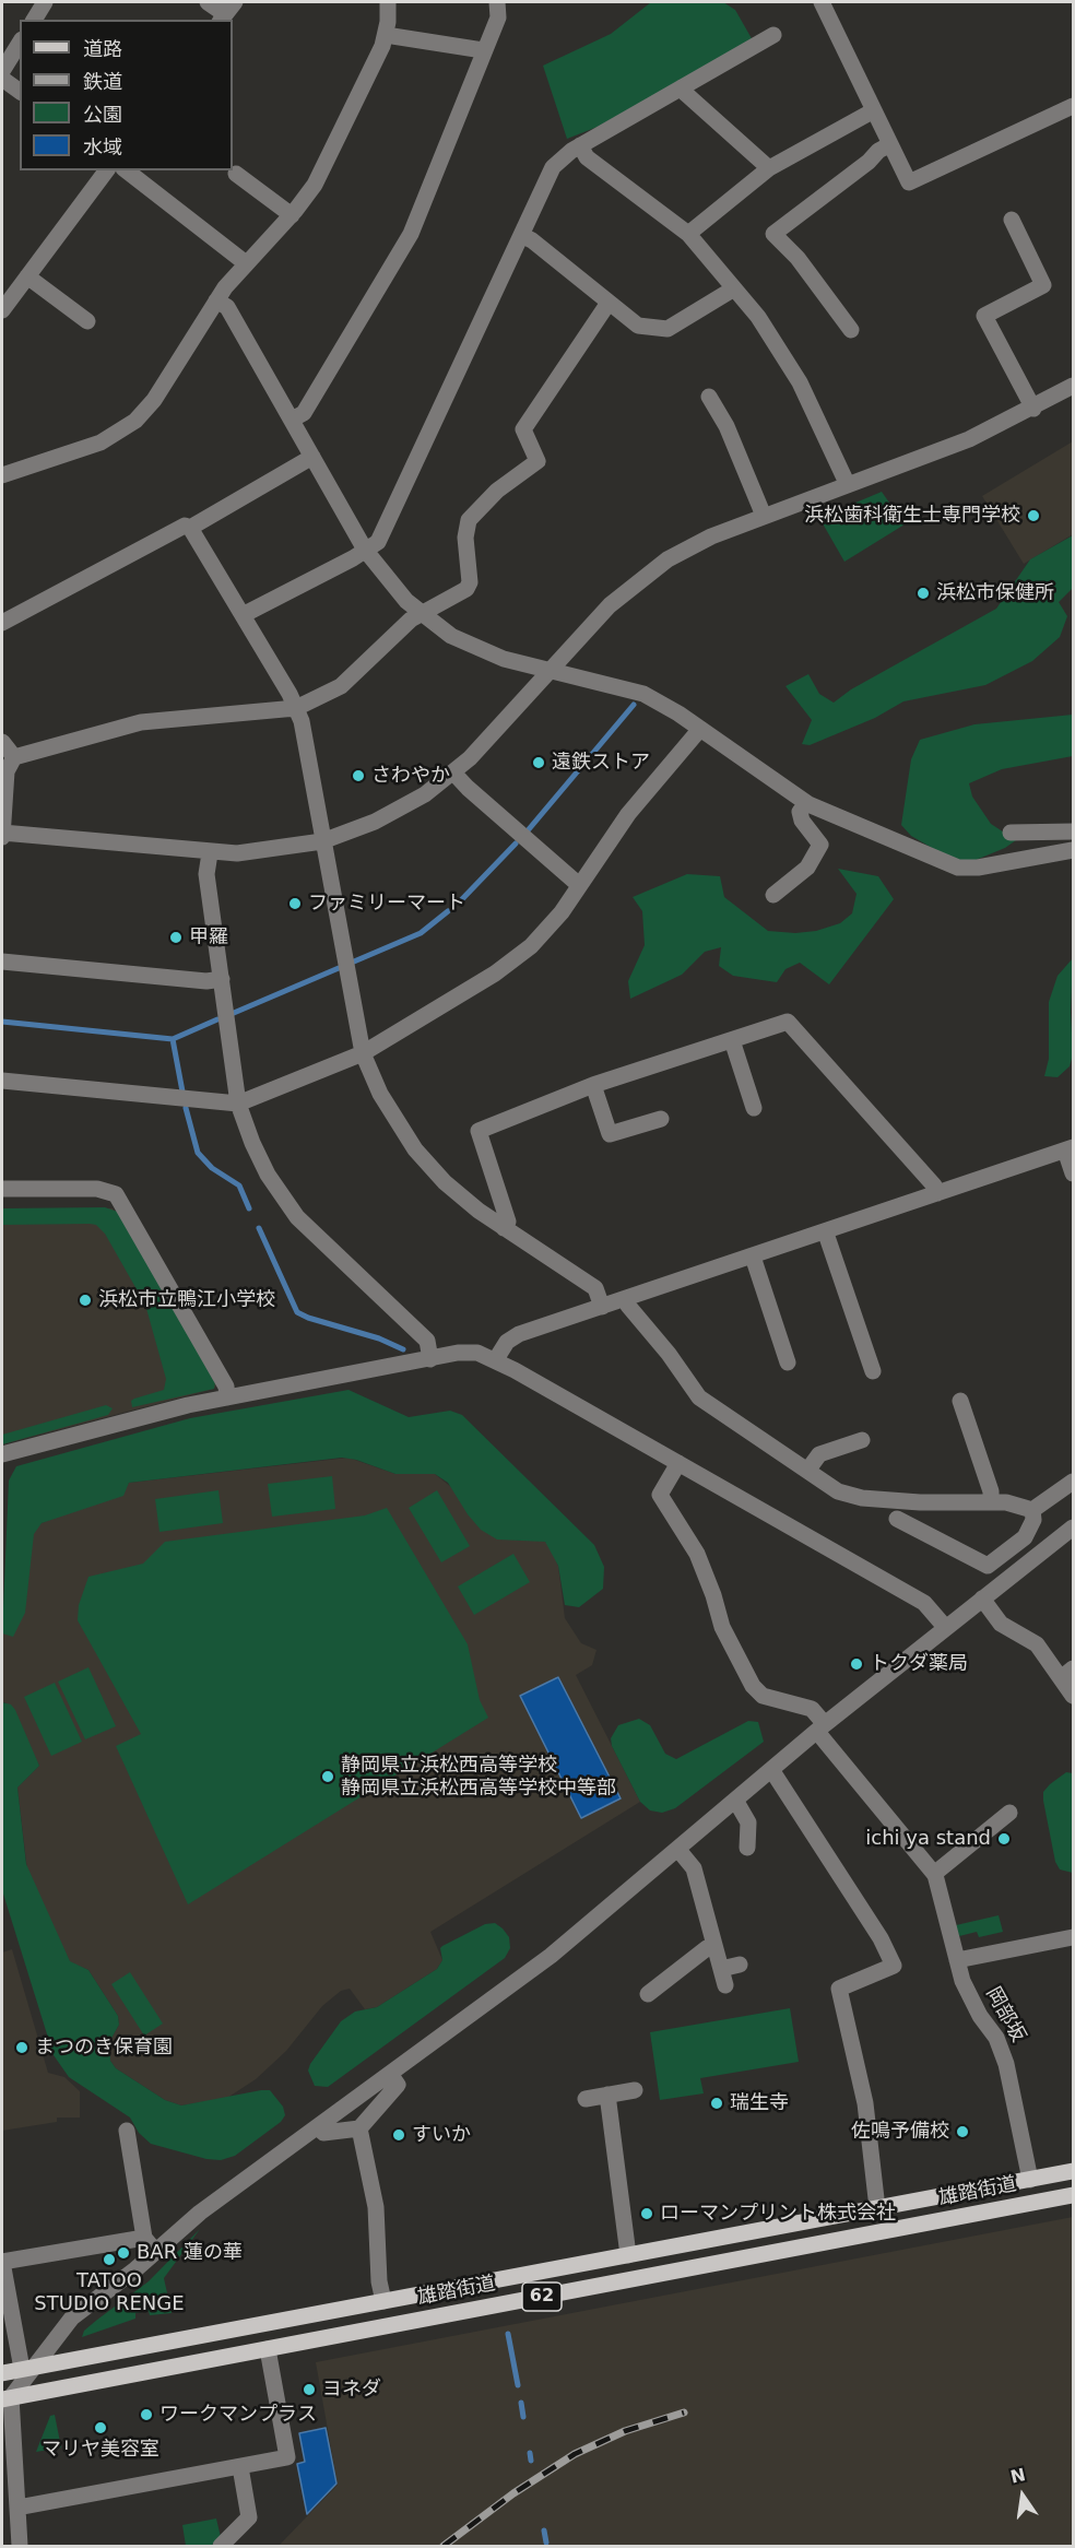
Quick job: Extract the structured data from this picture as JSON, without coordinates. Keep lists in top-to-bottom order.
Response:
{
  "streets": {
    "main road": ["雄踏街道", "62"],
    "street": ["岡部坂"]
  },
  "crossings": [
    ["岡部坂", "雄踏街道"]
  ],
  "places": [
    "浜松歯科衛生士専門学校",
    "浜松市保健所",
    "遠鉄ストア",
    "さわやか",
    "ファミリーマート",
    "甲羅",
    "浜松市立鴨江小学校",
    "トクダ薬局",
    "静岡県立浜松西高等学校 静岡県立浜松西高等学校中等部",
    "ichi ya stand",
    "まつのき保育園",
    "瑞生寺",
    "佐鳴予備校",
    "すいか",
    "ローマンプリント株式会社",
    "BAR 蓮の華",
    "TATOO STUDIO RENGE",
    "ヨネダ",
    "ワークマンプラス",
    "マリヤ美容室"
  ],
  "legend": [
    "道路",
    "鉄道",
    "公園",
    "水域"
  ],
  "north": "top"
}
